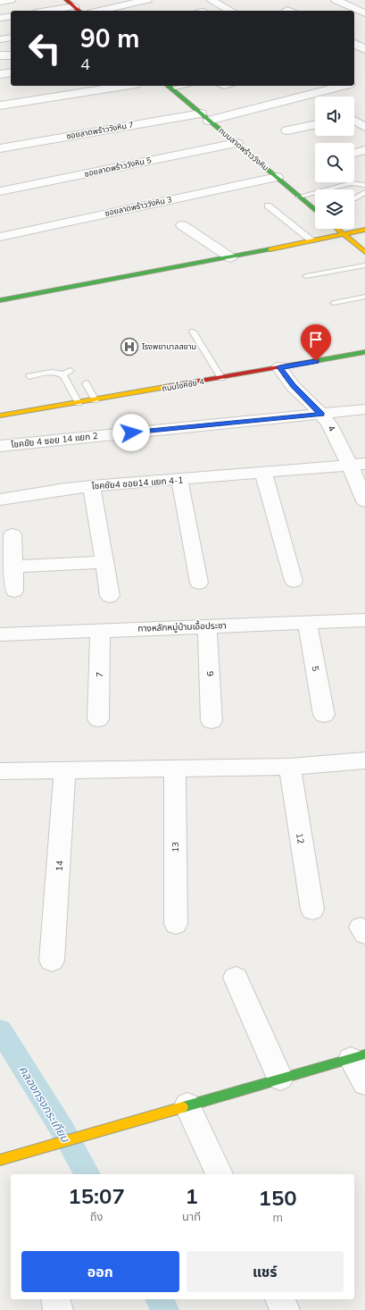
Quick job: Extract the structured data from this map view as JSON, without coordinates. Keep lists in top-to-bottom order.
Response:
{
  "streets": {
    "main road": ["ถนนลาดพร้าววังหิน", "ถนนโชคชัย 4"],
    "street": [
      "ซอยลาดพร้าววังหิน 7",
      "ซอยลาดพร้าววังหิน 5",
      "ซอยลาดพร้าววังหิน 3",
      "4",
      "โชคชัย 4 ซอย 14 แยก 2",
      "โชคชัย4 ซอย14 แยก 4-1",
      "ทางหลักหมู่บ้านเอื้อประชา",
      "5",
      "6",
      "7",
      "12",
      "13",
      "14"
    ]
  },
  "crossings": [
    ["ซอยลาดพร้าววังหิน 7", "ถนนลาดพร้าววังหิน"],
    ["ถนนลาดพร้าววังหิน", "ซอยลาดพร้าววังหิน 5"],
    ["ถนนลาดพร้าววังหิน", "ซอยลาดพร้าววังหิน 3"],
    ["ถนนโชคชัย 4", "4"],
    ["4", "โชคชัย 4 ซอย 14 แยก 2"],
    ["4", "โชคชัย4 ซอย14 แยก 4-1"],
    ["ทางหลักหมู่บ้านเอื้อประชา", "5"],
    ["ทางหลักหมู่บ้านเอื้อประชา", "6"],
    ["ทางหลักหมู่บ้านเอื้อประชา", "7"]
  ],
  "water": ["คลองทรงกระเทียม"],
  "places": {
    "hospital": ["โรงพยาบาลสยาม"]
  },
  "page": {
    "turn": ["90 m", "4"],
    "eta": [
      "15:07",
      "ถึง",
      "1",
      "นาที",
      "150",
      "m"
    ],
    "buttons": ["ออก", "แชร์"]
  }
}
